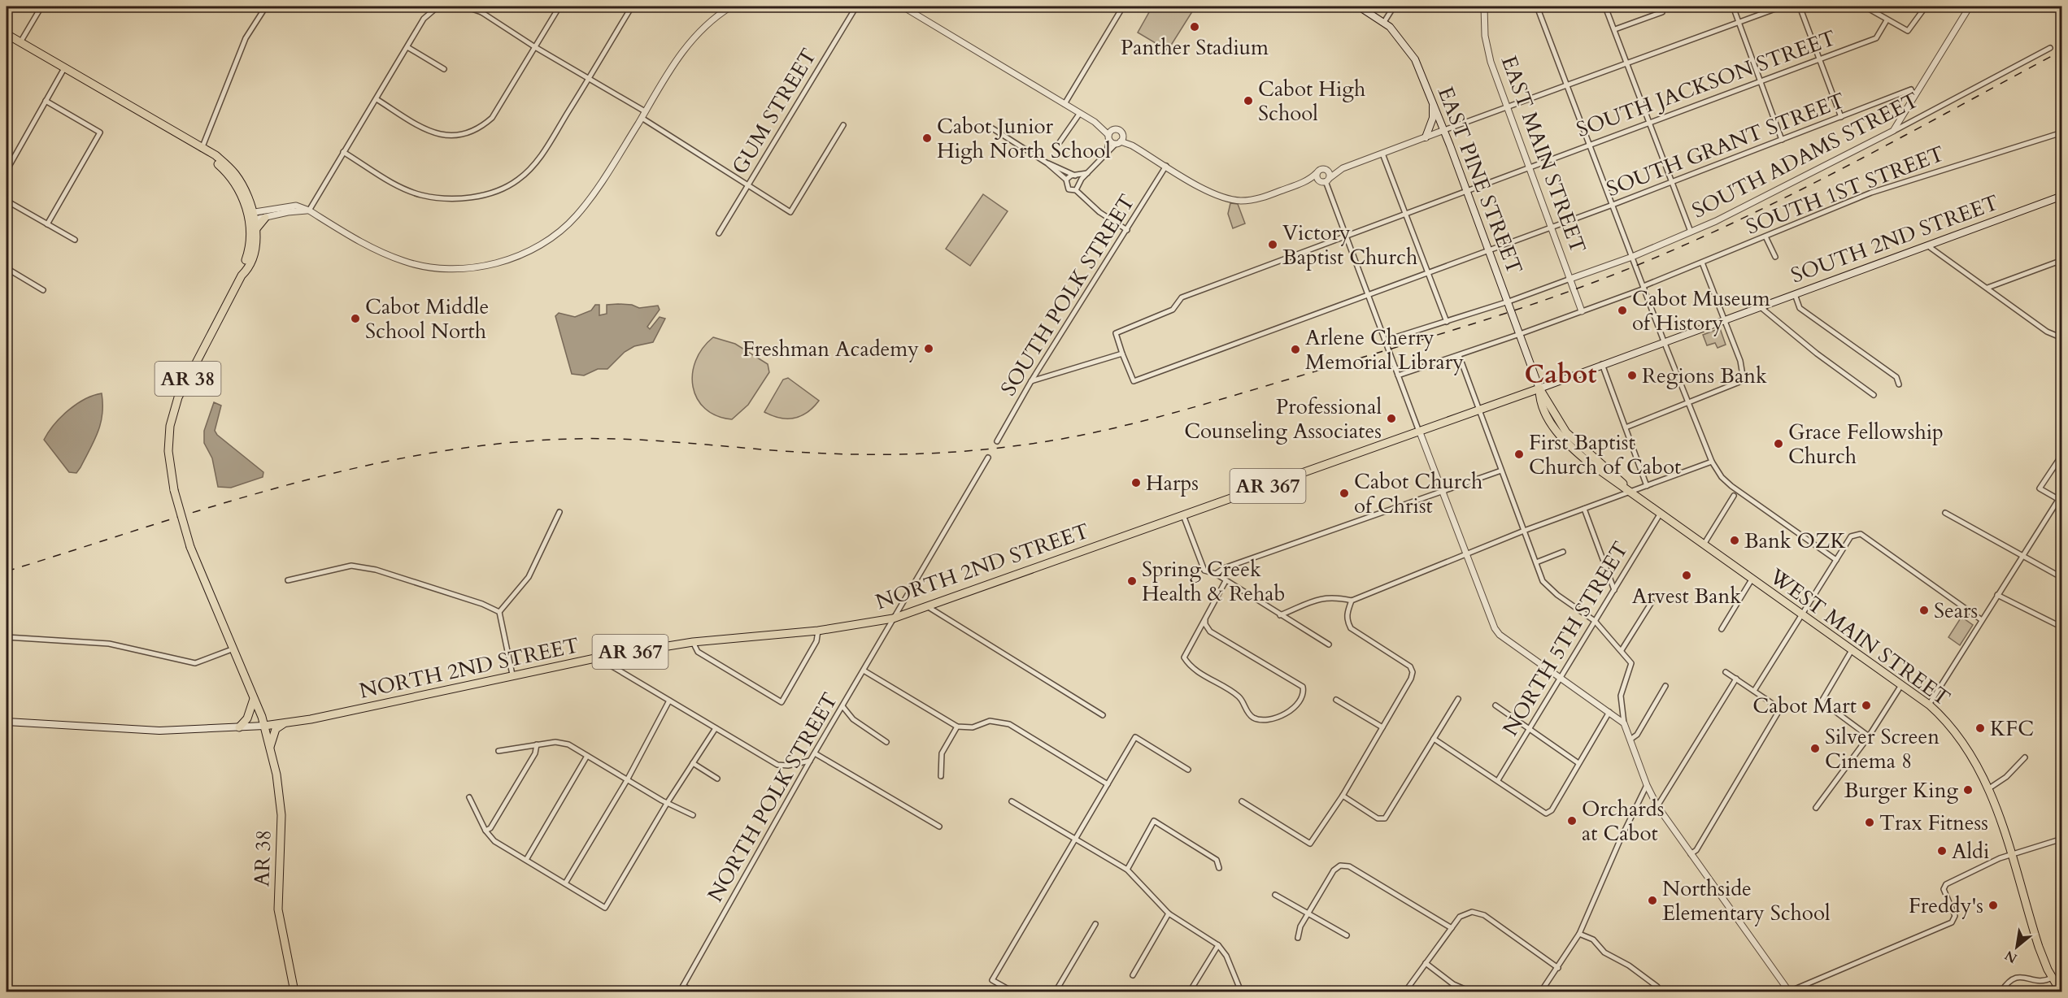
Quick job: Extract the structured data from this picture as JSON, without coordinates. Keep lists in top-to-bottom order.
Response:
{
  "streets": {
    "main road": [
      "EAST PINE STREET",
      "SOUTH 2ND STREET",
      "AR 38",
      "AR 367",
      "NORTH 2ND STREET",
      "WEST MAIN STREET"
    ],
    "street": [
      "SOUTH JACKSON STREET",
      "GUM STREET",
      "SOUTH GRANT STREET",
      "EAST MAIN STREET",
      "SOUTH ADAMS STREET",
      "SOUTH 1ST STREET",
      "SOUTH POLK STREET",
      "NORTH 5TH STREET",
      "NORTH POLK STREET"
    ]
  },
  "crossings": [
    ["SOUTH JACKSON STREET", "SOUTH GRANT STREET"],
    ["SOUTH JACKSON STREET", "EAST MAIN STREET"],
    ["SOUTH JACKSON STREET", "EAST PINE STREET"],
    ["SOUTH GRANT STREET", "EAST MAIN STREET"],
    ["SOUTH GRANT STREET", "EAST PINE STREET"],
    ["EAST MAIN STREET", "SOUTH ADAMS STREET"],
    ["EAST MAIN STREET", "SOUTH 1ST STREET"],
    ["EAST PINE STREET", "SOUTH 1ST STREET"],
    ["EAST PINE STREET", "NORTH 2ND STREET"],
    ["EAST PINE STREET", "WEST MAIN STREET"],
    ["SOUTH 2ND STREET", "NORTH 2ND STREET"],
    ["AR 38", "AR 367"],
    ["AR 38", "NORTH 2ND STREET"],
    ["AR 367", "NORTH 2ND STREET"],
    ["NORTH 2ND STREET", "WEST MAIN STREET"],
    ["NORTH 2ND STREET", "NORTH POLK STREET"],
    ["WEST MAIN STREET", "NORTH 5TH STREET"]
  ],
  "districts": ["Cabot"],
  "places": [
    "Panther Stadium",
    "Cabot High School",
    "Cabot Junior High North School",
    "Victory Baptist Church",
    "Cabot Museum of History",
    "Cabot Middle School North",
    "Freshman Academy",
    "Arlene Cherry Memorial Library",
    "Regions Bank",
    "Professional Counseling Associates",
    "Grace Fellowship Church",
    "First Baptist Church of Cabot",
    "Harps",
    "Cabot Church of Christ",
    "Bank OZK",
    "Arvest Bank",
    "Spring Creek Health & Rehab",
    "Sears",
    "Cabot Mart",
    "KFC",
    "Silver Screen Cinema 8",
    "Burger King",
    "Orchards at Cabot",
    "Trax Fitness",
    "Aldi",
    "Northside Elementary School",
    "Freddy's"
  ],
  "north": "bottom left"
}
